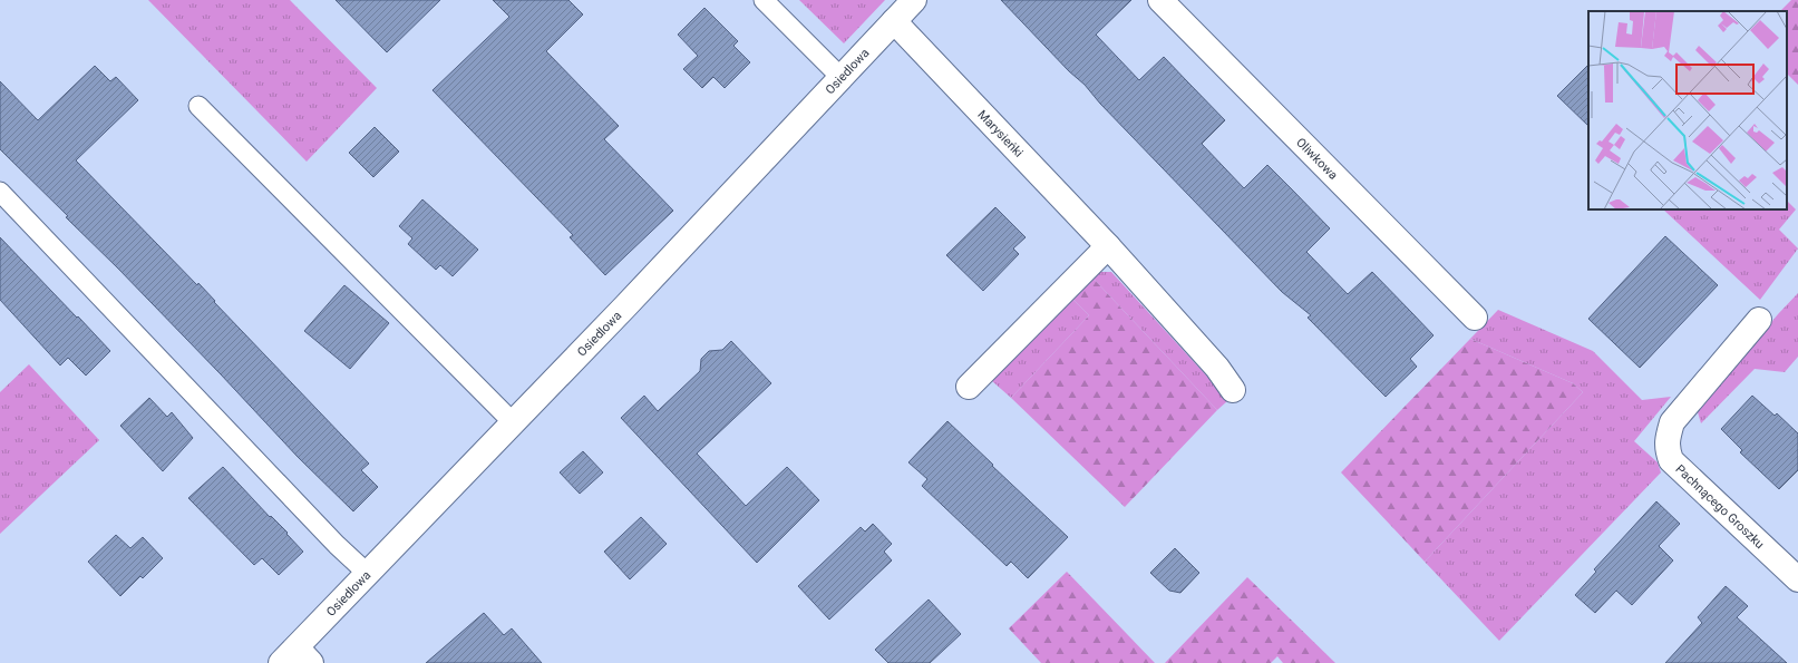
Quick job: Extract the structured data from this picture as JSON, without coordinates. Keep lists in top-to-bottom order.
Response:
{
  "streets": {
    "street": [
      "Osiedlowa",
      "Marysieńki",
      "Oliwkowa",
      "Pachnącego Groszku"
    ]
  },
  "crossings": [
    ["Osiedlowa", "Marysieńki"]
  ]
}
